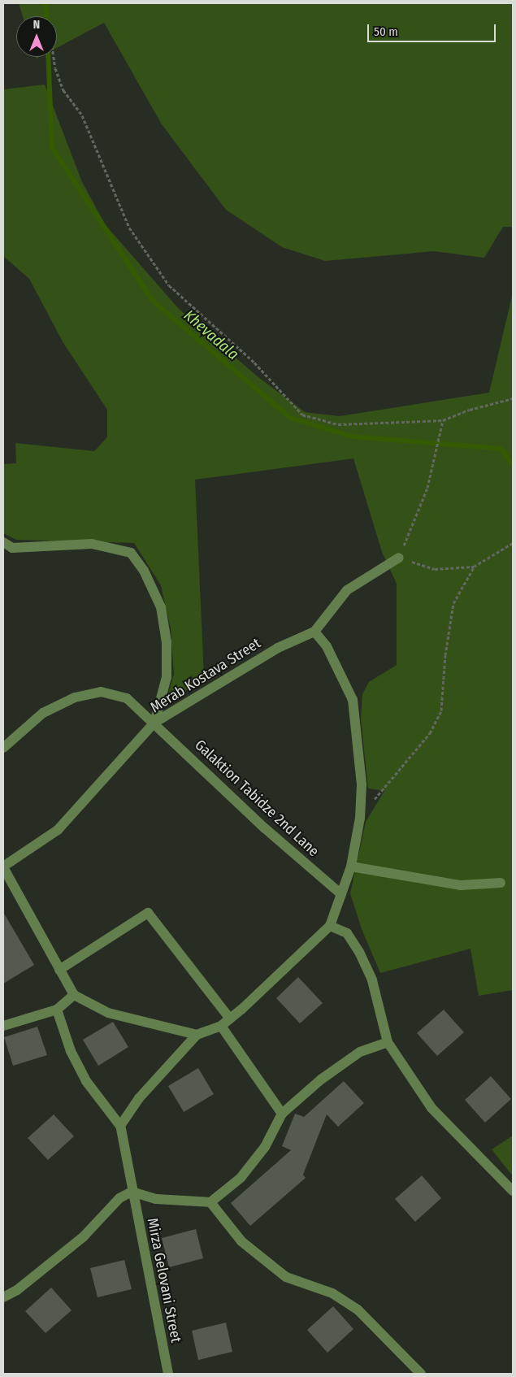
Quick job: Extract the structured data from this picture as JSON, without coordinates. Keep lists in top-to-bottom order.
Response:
{
  "streets": {
    "street": ["Merab Kostava Street", "Galaktion Tabidze 2nd Lane", "Mirza Gelovani Street"]
  },
  "crossings": [
    ["Merab Kostava Street", "Galaktion Tabidze 2nd Lane"]
  ],
  "water": ["Khevadala"],
  "scale_bar": "50 m",
  "north": "top"
}
